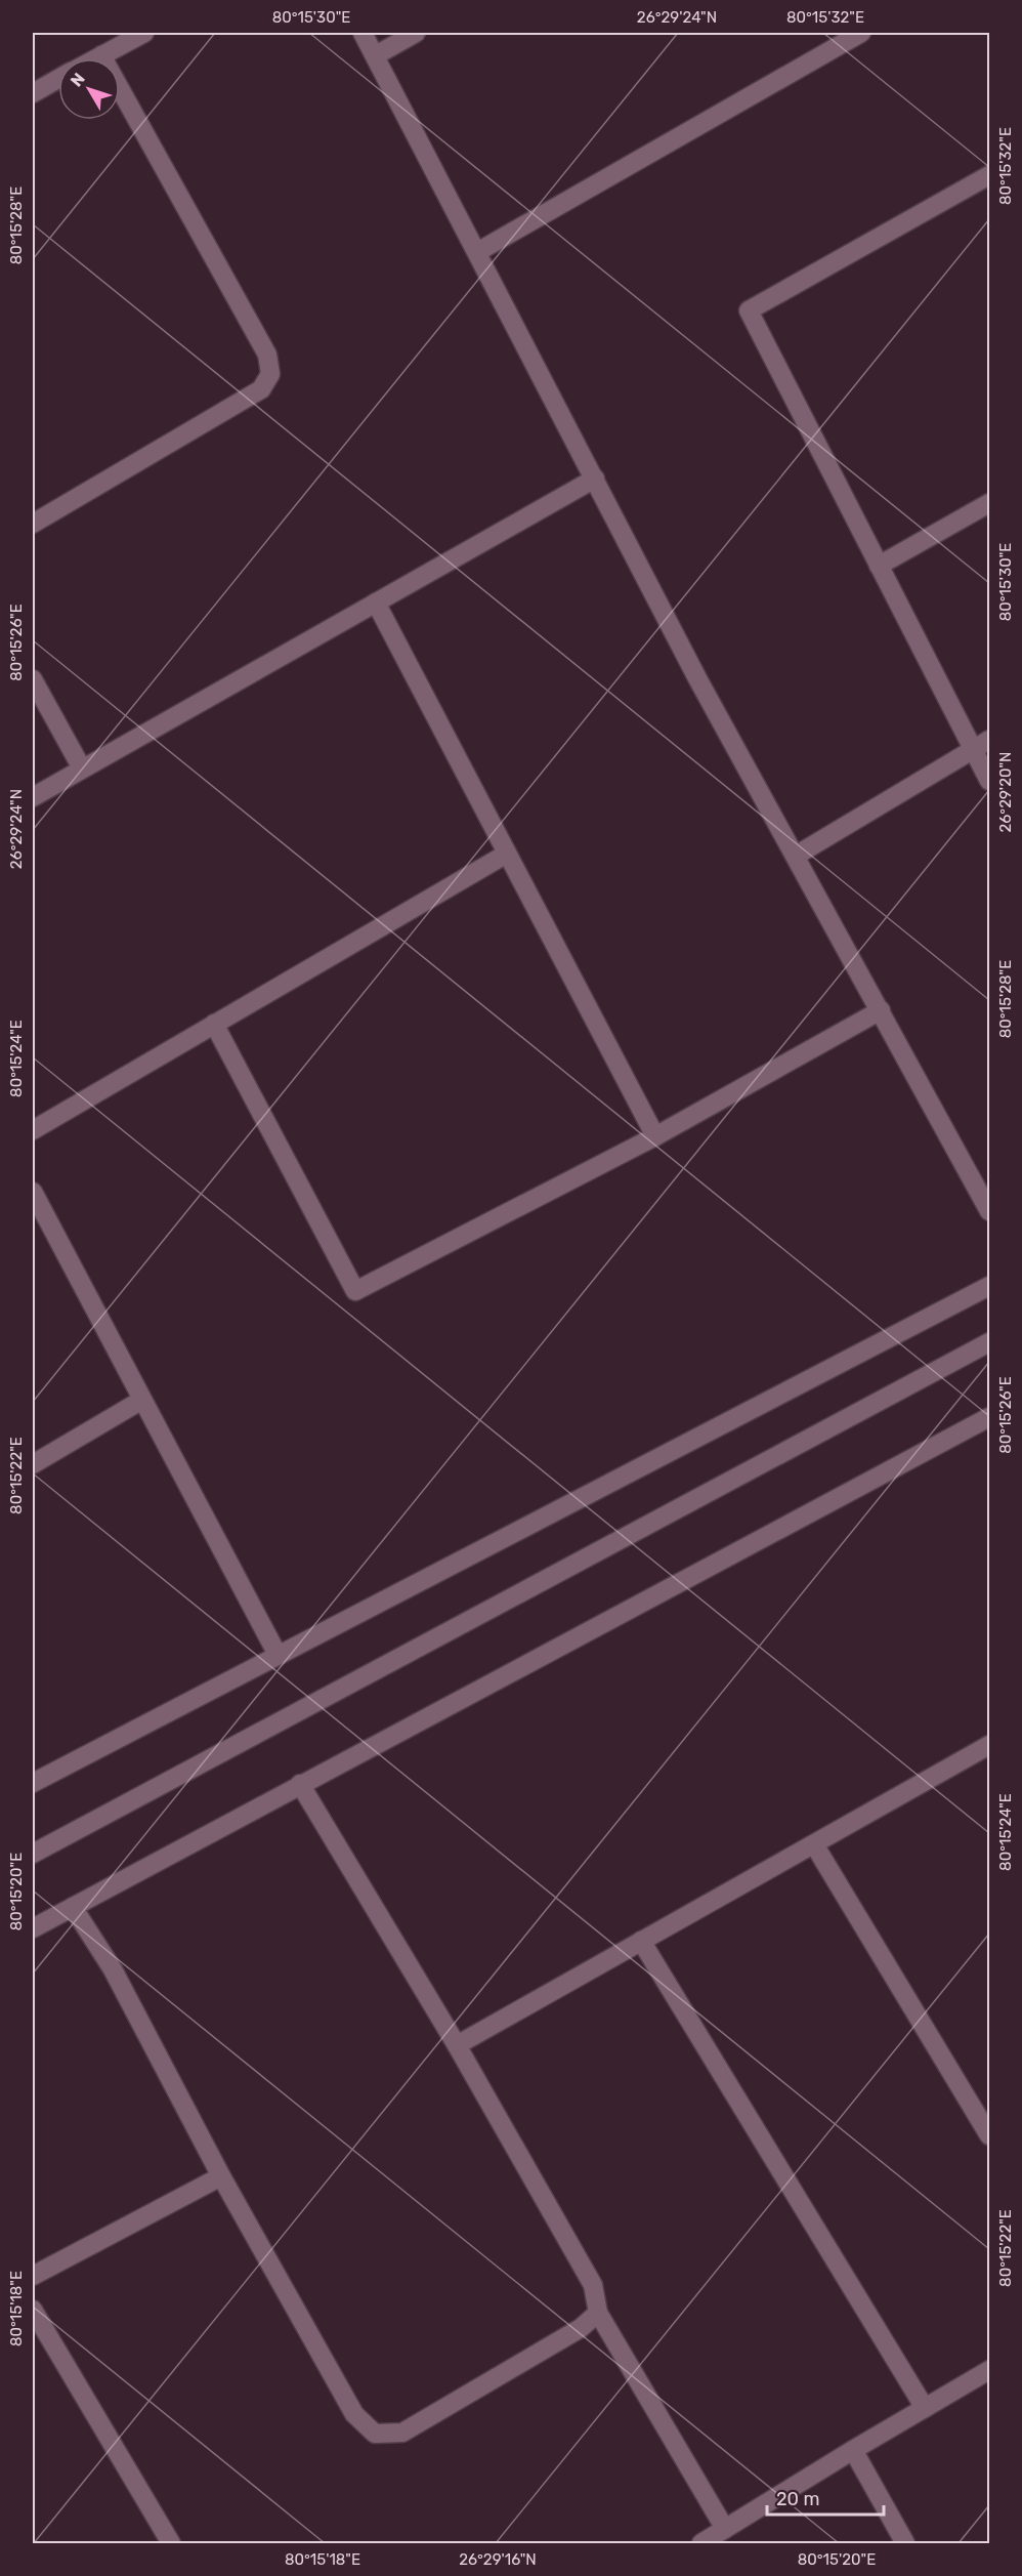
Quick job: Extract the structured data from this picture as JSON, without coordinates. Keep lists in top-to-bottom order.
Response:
{
  "scale_bar": "20 m",
  "north": "top left",
  "coordinates": [
    "80°15'30\"E",
    "26°29'24\"N",
    "80°15'32\"E",
    "80°15'28\"E",
    "80°15'26\"E",
    "26°29'20\"N",
    "80°15'24\"E",
    "80°15'22\"E",
    "80°15'20\"E",
    "80°15'18\"E",
    "26°29'16\"N"
  ]
}
